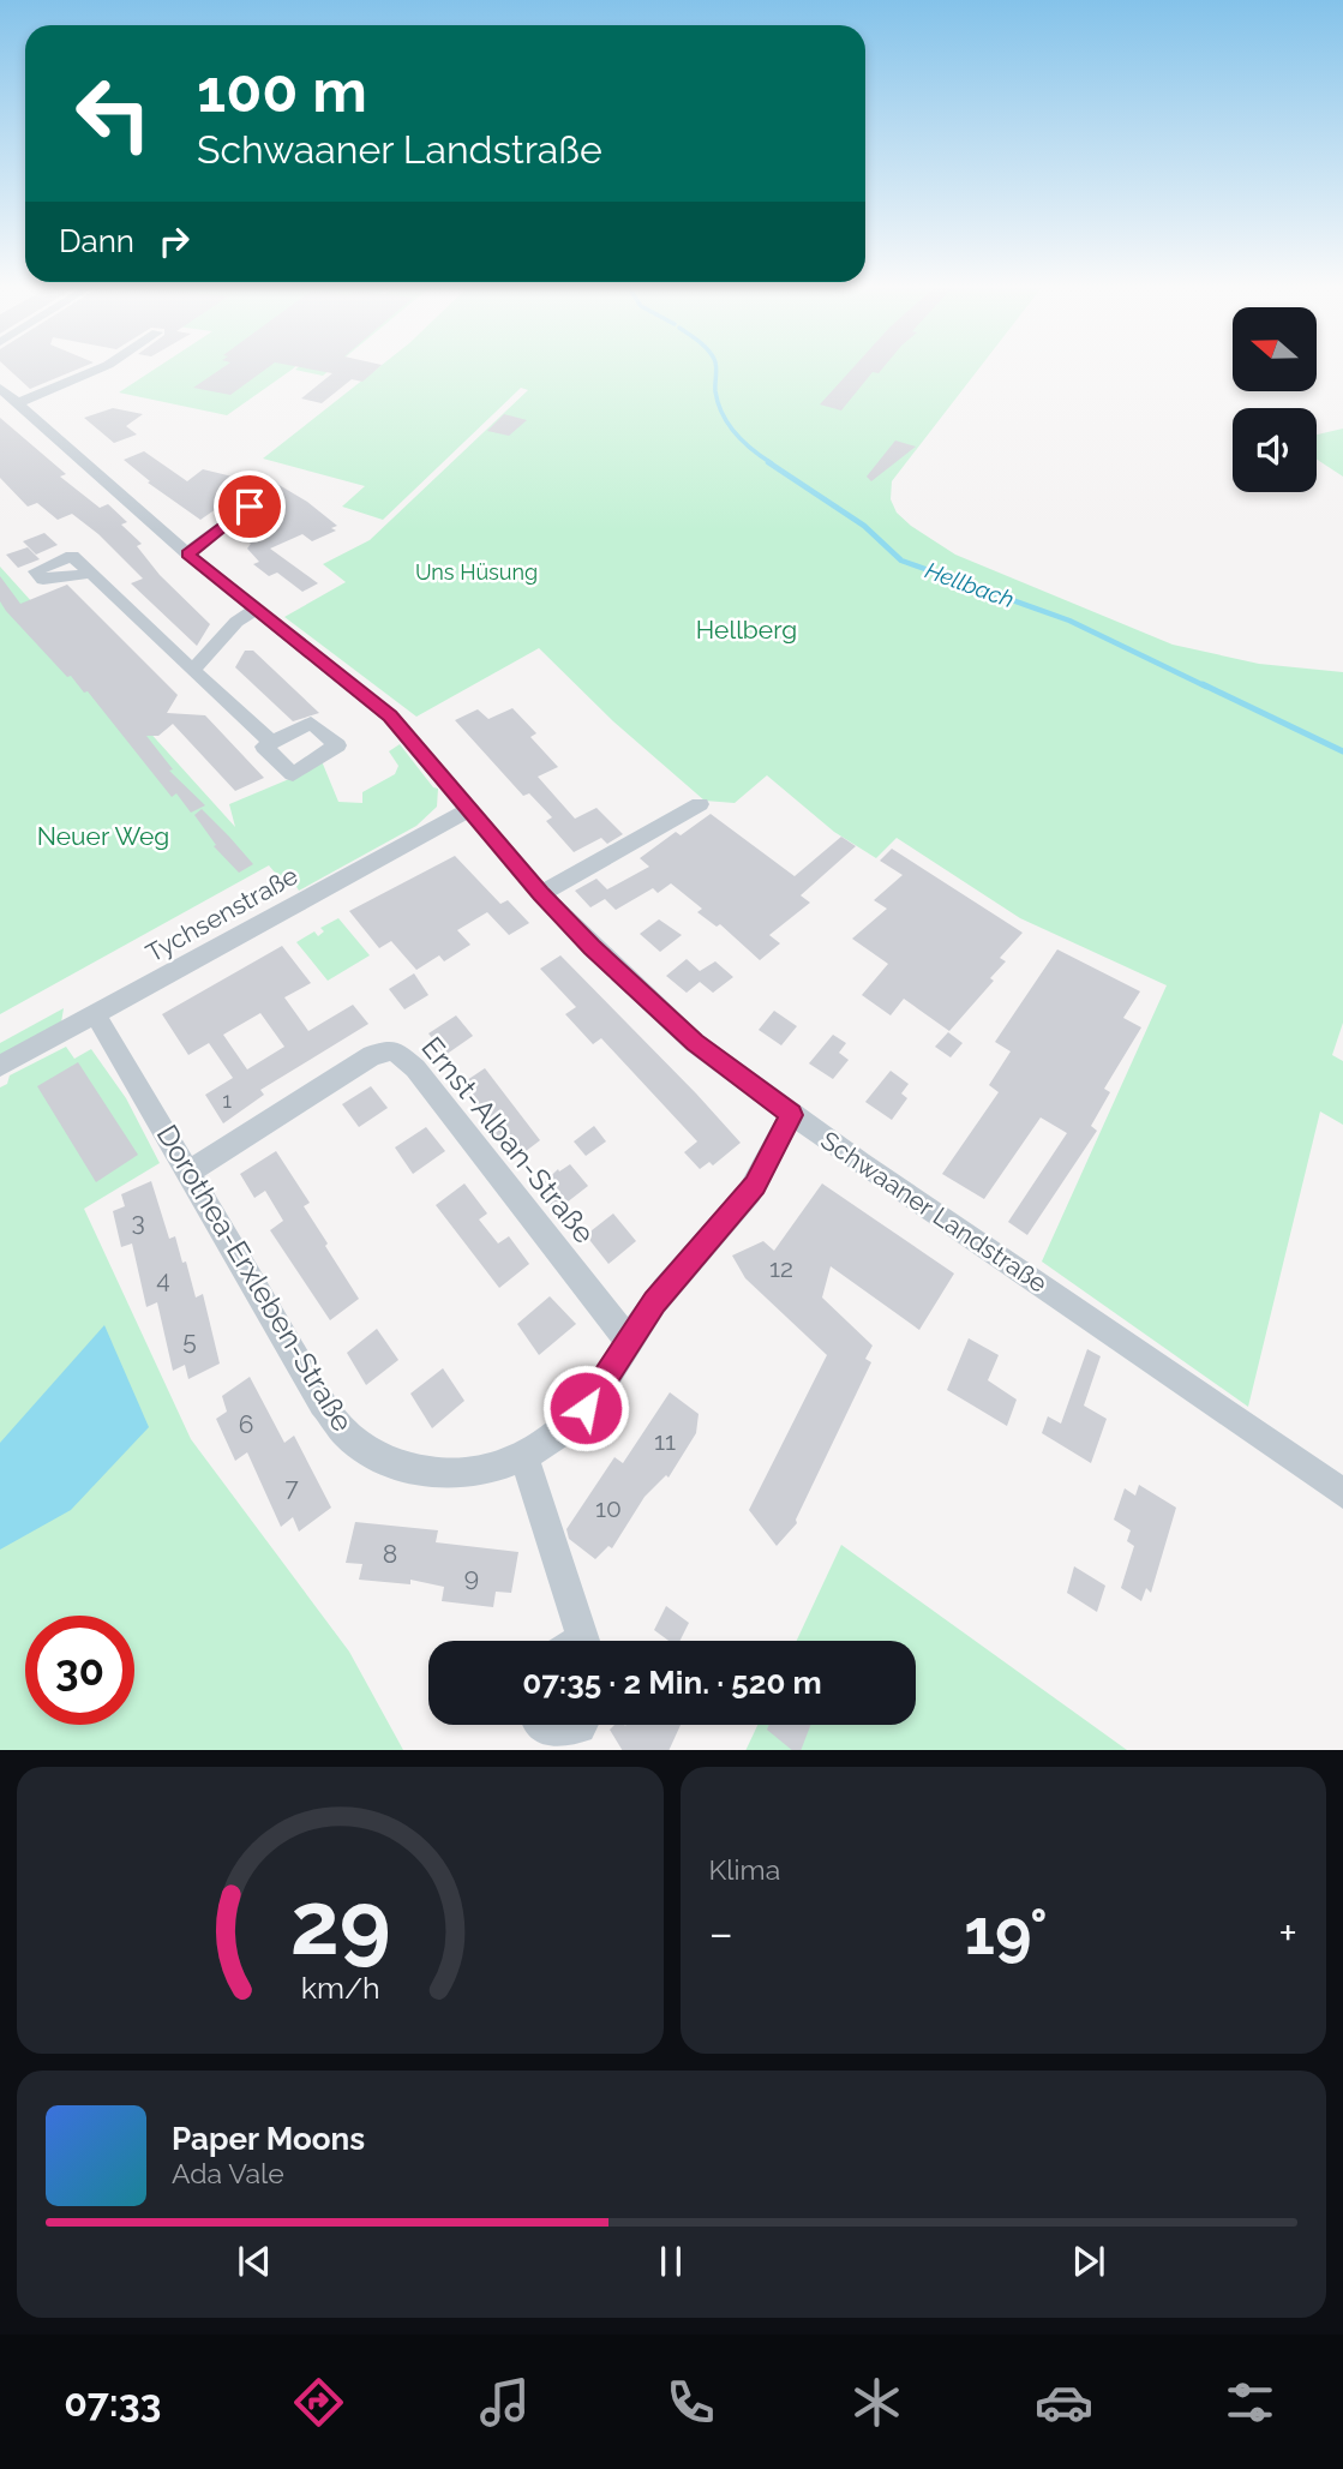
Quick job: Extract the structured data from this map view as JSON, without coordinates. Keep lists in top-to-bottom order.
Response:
{
  "streets": {
    "street": [
      "Tychsenstraße",
      "Ernst-Alban-Straße",
      "Schwaaner Landstraße",
      "Dorothea-Erxleben-Straße"
    ]
  },
  "crossings": [
    ["Tychsenstraße", "Schwaaner Landstraße"],
    ["Tychsenstraße", "Dorothea-Erxleben-Straße"],
    ["Ernst-Alban-Straße", "Dorothea-Erxleben-Straße"],
    ["Schwaaner Landstraße", "Dorothea-Erxleben-Straße"]
  ],
  "water": ["Hellbach"],
  "parks": ["Uns Hüsung", "Hellberg", "Neuer Weg"],
  "house_numbers": [
    "1",
    "3",
    "12",
    "4",
    "5",
    "6",
    "11",
    "7",
    "10",
    "8",
    "9"
  ],
  "north": "left",
  "page": {
    "turn": ["100 m", "Schwaaner Landstraße"],
    "then": "Dann",
    "limit": "30",
    "trip": "07:35 · 2 Min. · 520 m",
    "tile": "Klima",
    "heat": ["−", "19°", "+"],
    "song": ["Paper Moons", "Ada Vale"],
    "tabs": "07:33",
    "gauge": ["29", "km/h"]
  }
}
